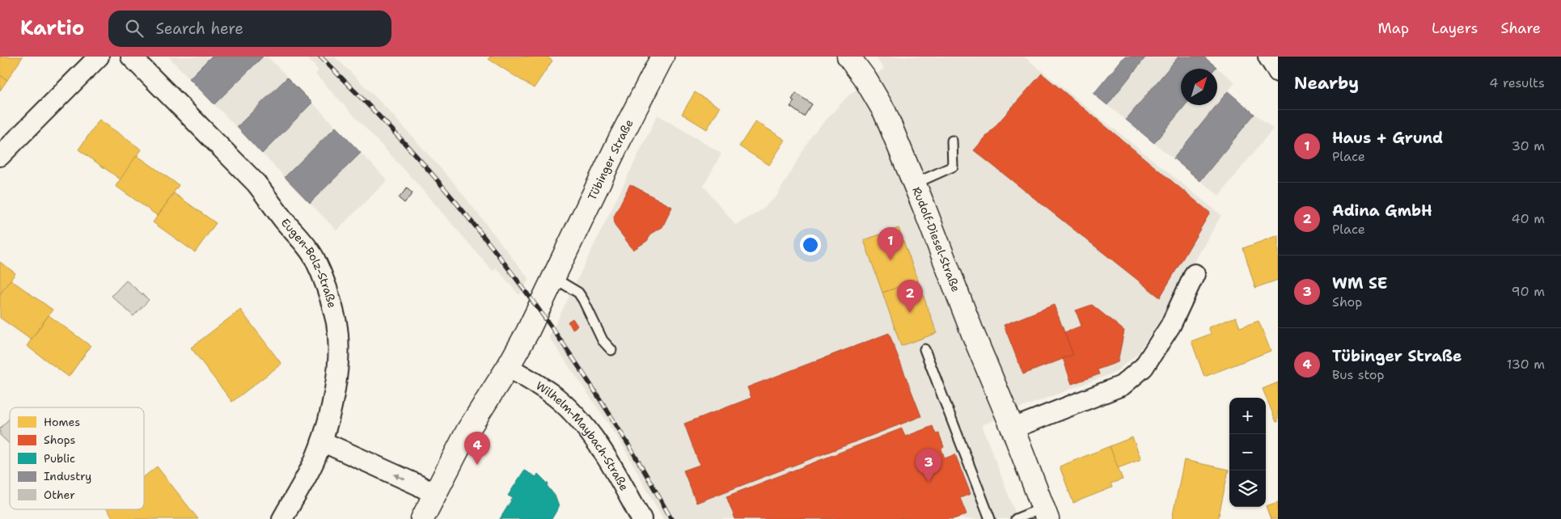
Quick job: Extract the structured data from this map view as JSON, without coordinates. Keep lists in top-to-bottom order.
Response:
{
  "streets": {
    "main road": ["Tübinger Straße", "Rudolf-Diesel-Straße"],
    "street": ["Eugen-Bolz-Straße", "Wilhelm-Maybach-Straße"]
  },
  "crossings": [
    ["Tübinger Straße", "Wilhelm-Maybach-Straße"]
  ],
  "legend": [
    "Homes",
    "Shops",
    "Public",
    "Industry",
    "Other"
  ],
  "north": "top right",
  "page": {
    "header": "Kartio",
    "search": "Search here",
    "nav": ["Map", "Layers", "Share"],
    "heading": ["Nearby", "4 results"],
    "list": [
      {
        "mark": "1",
        "name": "Haus + Grund",
        "note": "Place",
        "value": "30 m"
      },
      {
        "mark": "2",
        "name": "Adina GmbH",
        "note": "Place",
        "value": "40 m"
      },
      {
        "mark": "3",
        "name": "WM SE",
        "note": "Shop",
        "value": "90 m"
      },
      {
        "mark": "4",
        "name": "Tübinger Straße",
        "note": "Bus stop",
        "value": "130 m"
      }
    ],
    "pins": [
      "1",
      "2",
      "4",
      "3"
    ],
    "map_buttons": ["+", "−"]
  }
}
